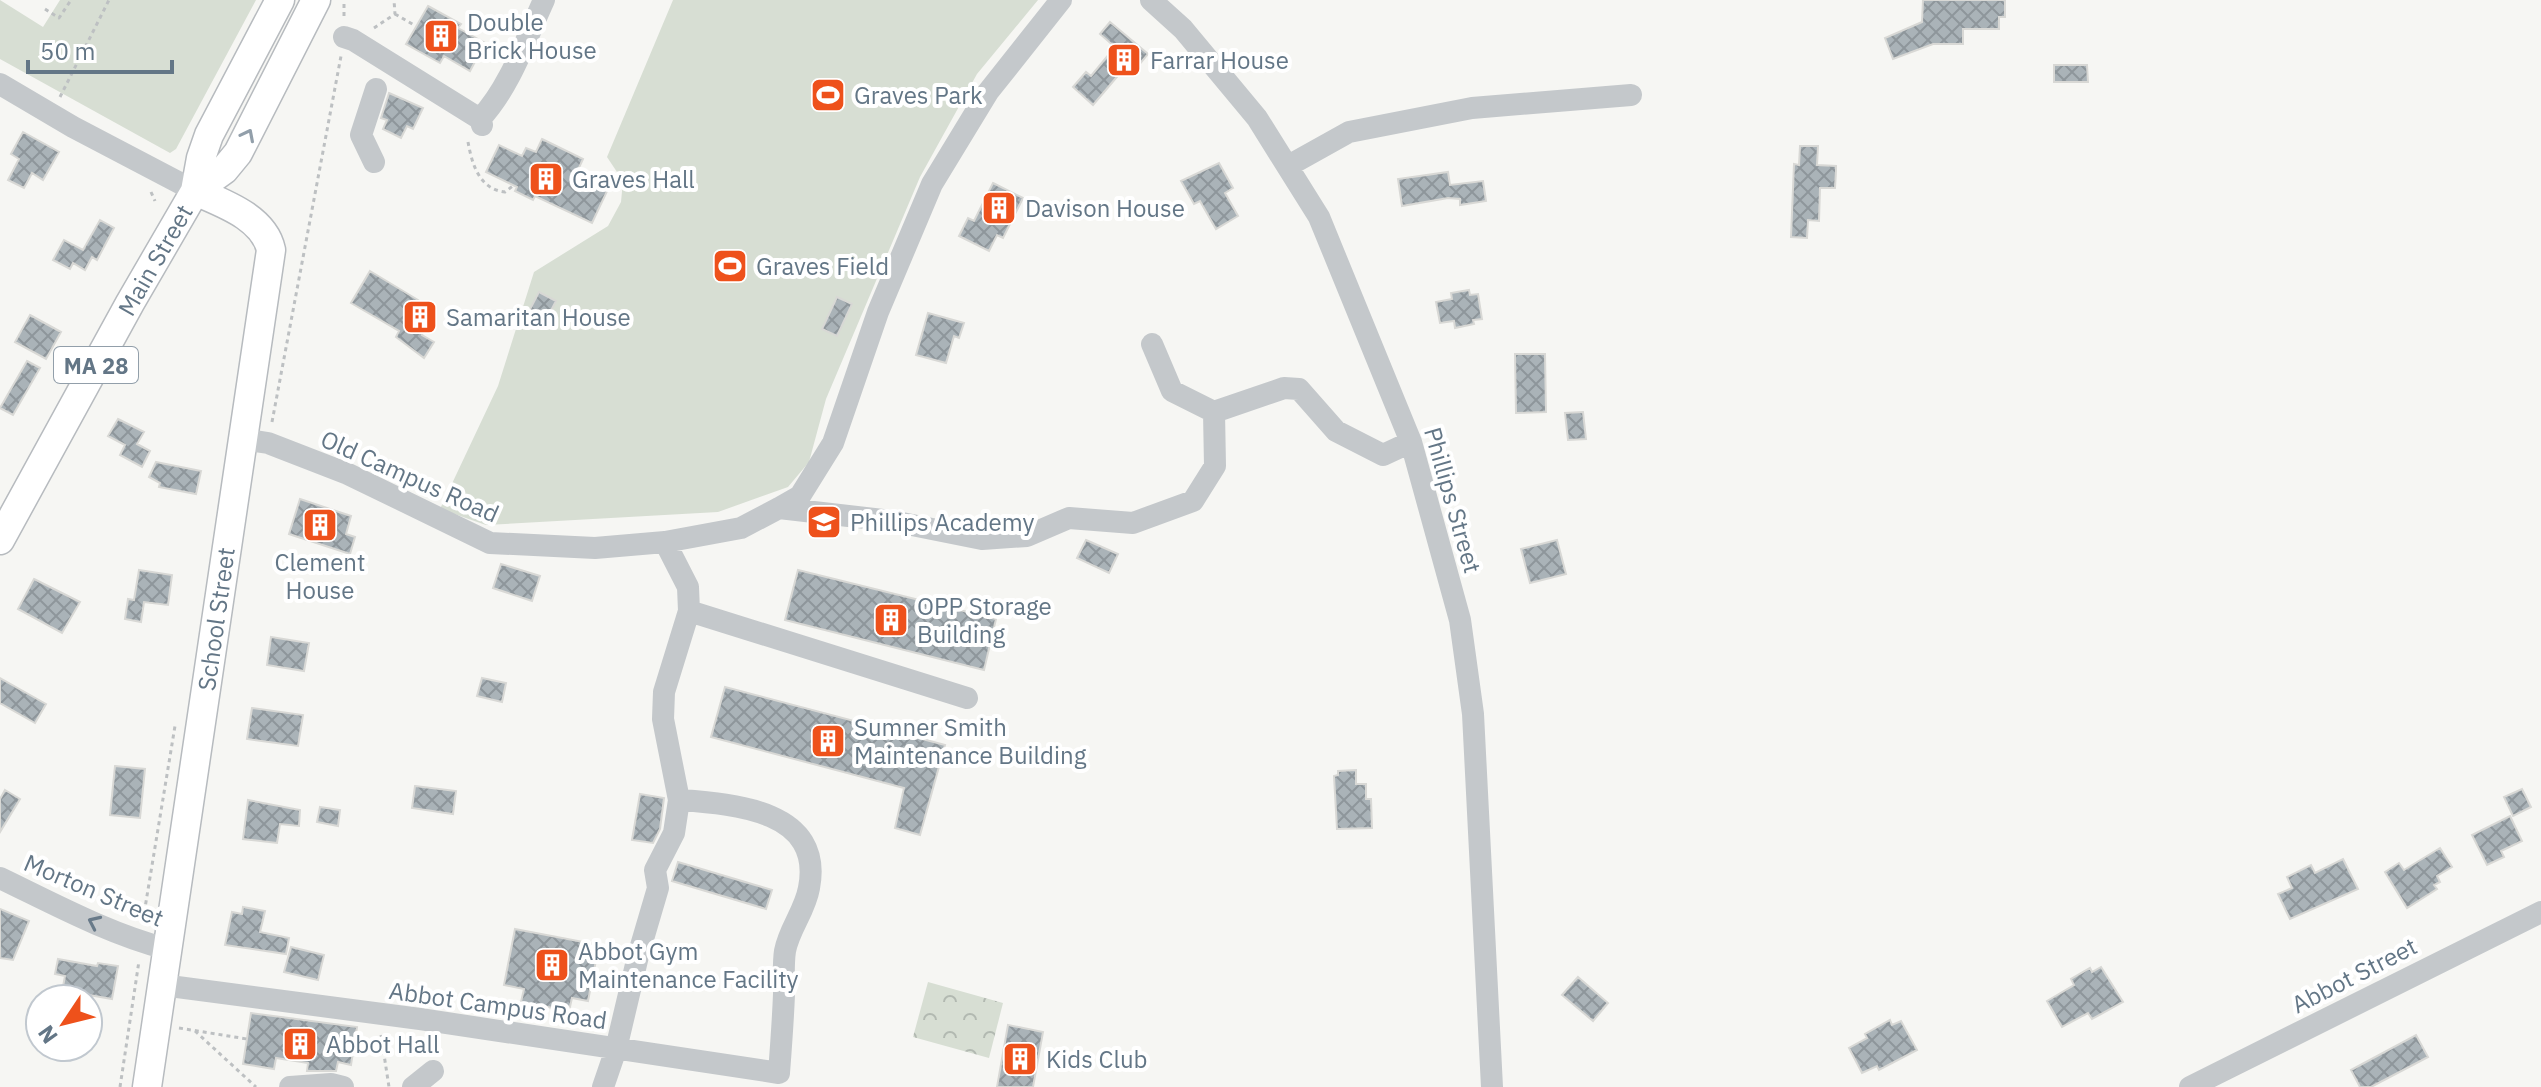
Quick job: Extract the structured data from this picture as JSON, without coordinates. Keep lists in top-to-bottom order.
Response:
{
  "streets": {
    "main road": ["Main Street", "MA 28", "School Street"],
    "street": [
      "Old Campus Road",
      "Phillips Street",
      "Morton Street",
      "Abbot Street",
      "Abbot Campus Road"
    ]
  },
  "crossings": [
    ["Main Street", "School Street"],
    ["Old Campus Road", "School Street"],
    ["Old Campus Road", "Abbot Campus Road"],
    ["School Street", "Morton Street"],
    ["School Street", "Abbot Campus Road"]
  ],
  "one_way": ["Morton Street"],
  "places": {
    "building": [
      "Double Brick House",
      "Farrar House",
      "Graves Hall",
      "Davison House",
      "Samaritan House",
      "Clement House",
      "OPP Storage Building",
      "Sumner Smith Maintenance Building",
      "Abbot Gym Maintenance Facility",
      "Abbot Hall",
      "Kids Club"
    ],
    "sports": ["Graves Park", "Graves Field"],
    "school or university": ["Phillips Academy"]
  },
  "scale_bar": "50 m",
  "north": "bottom left"
}
